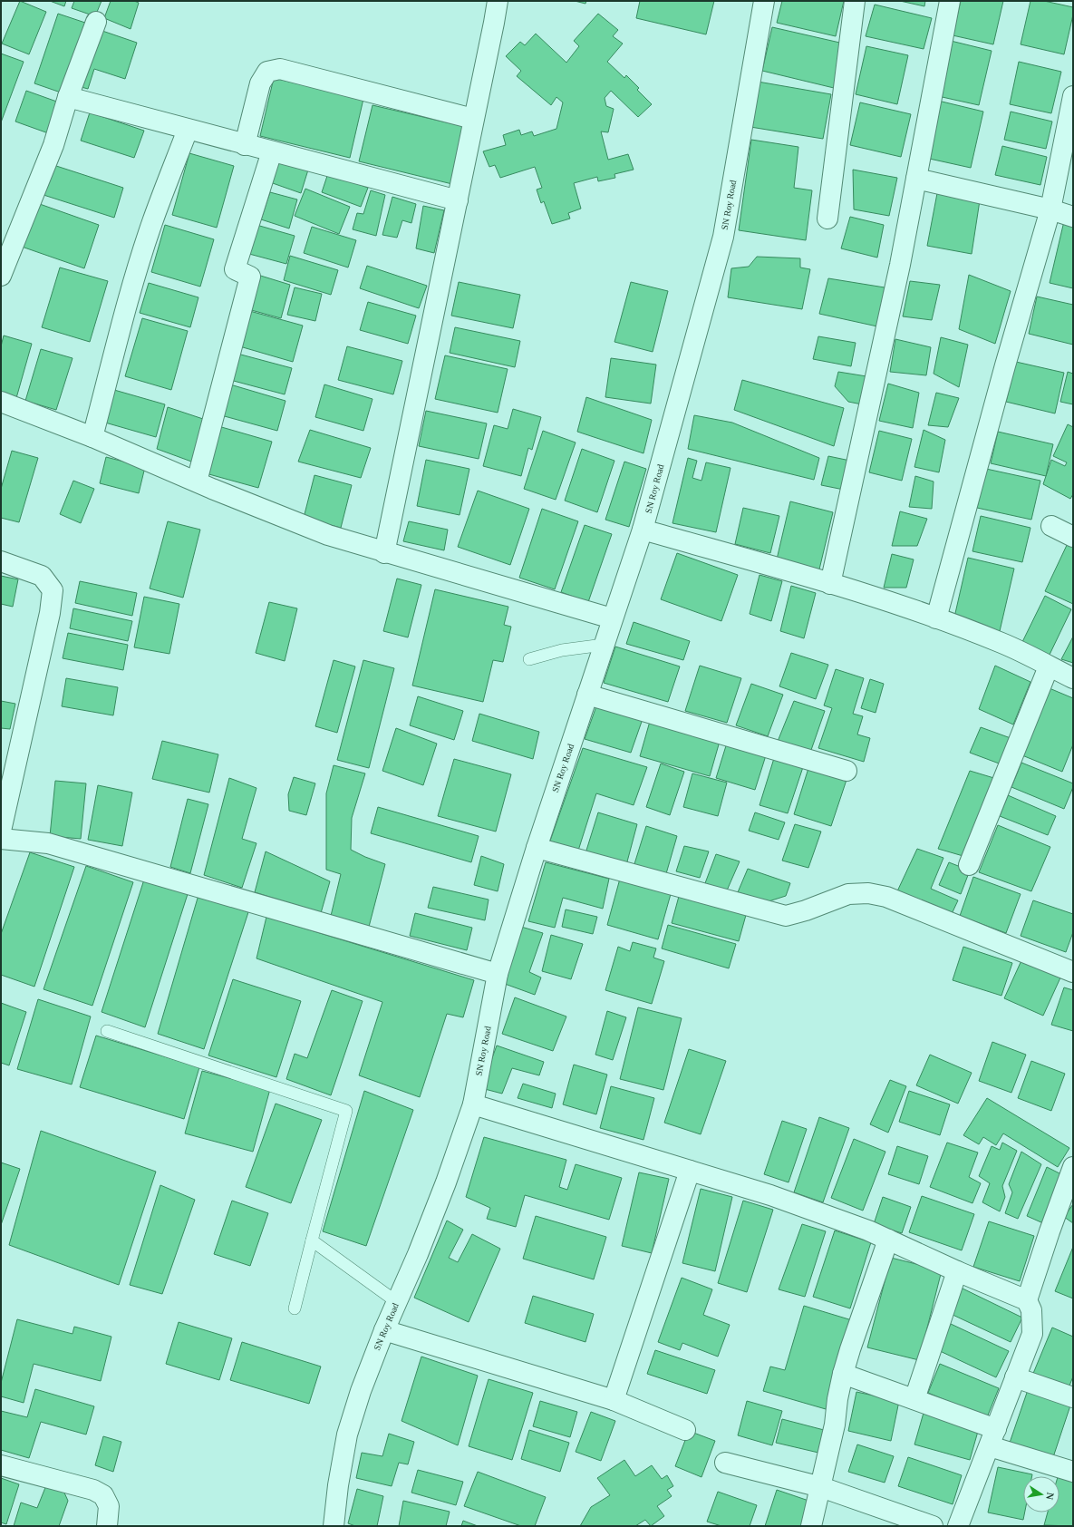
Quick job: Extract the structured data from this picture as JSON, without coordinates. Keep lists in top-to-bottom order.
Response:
{
  "streets": {
    "street": ["SN Roy Road"]
  },
  "north": "right"
}
